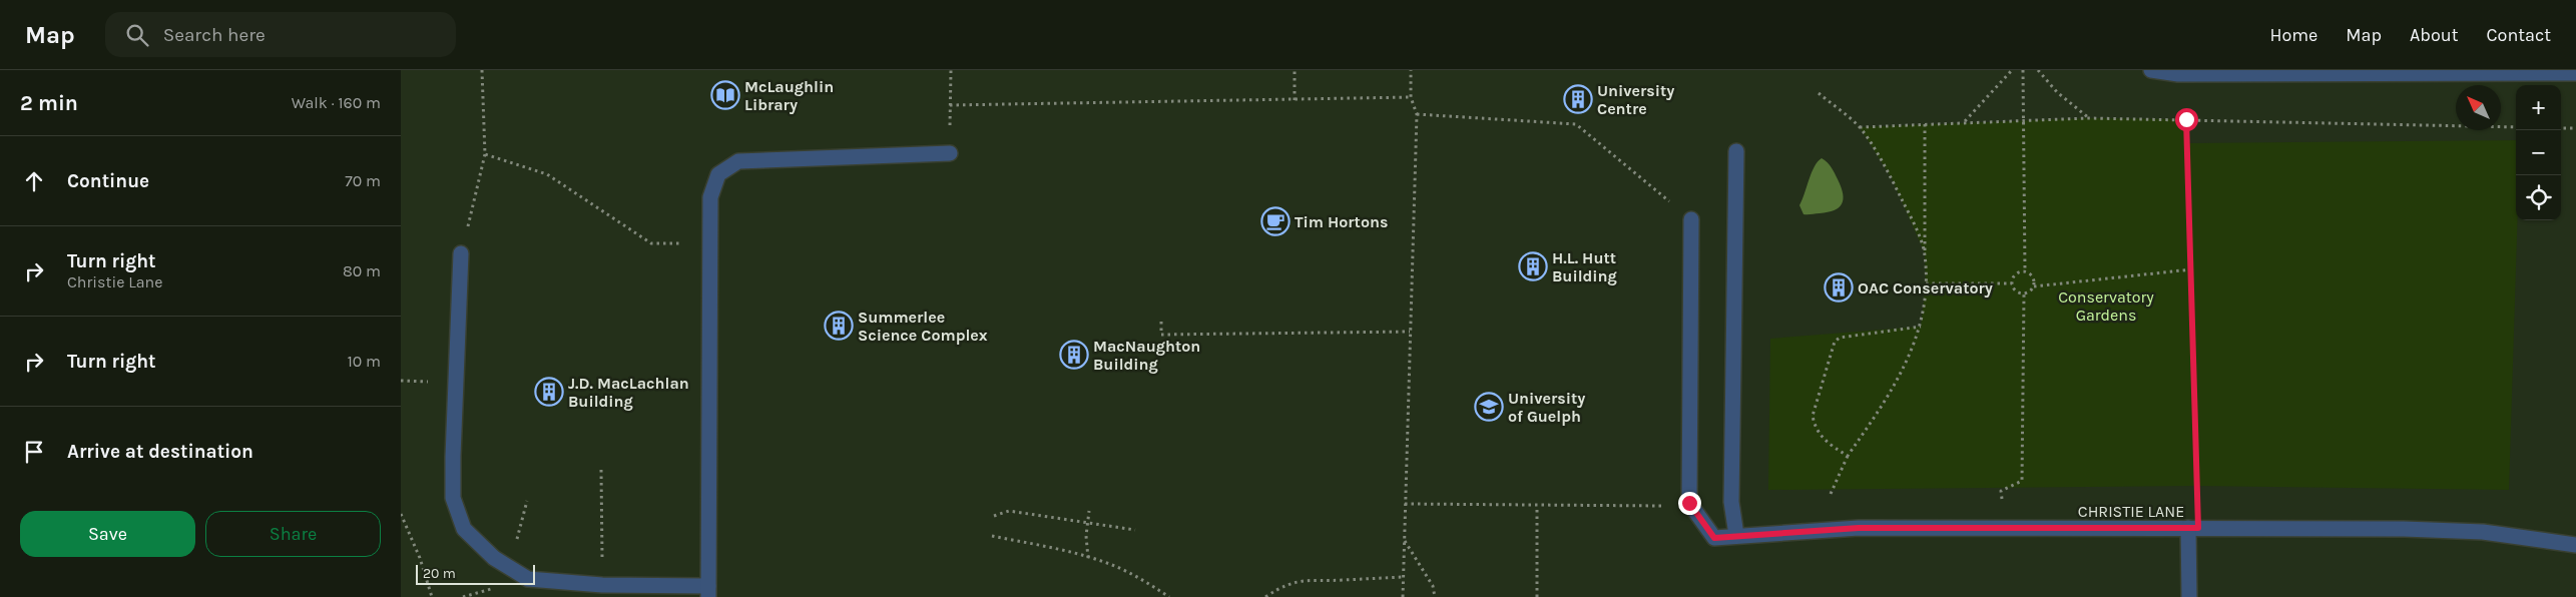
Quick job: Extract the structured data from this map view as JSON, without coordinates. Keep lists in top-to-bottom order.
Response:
{
  "streets": {
    "street": ["CHRISTIE LANE"]
  },
  "parks": ["Conservatory Gardens"],
  "places": {
    "library": ["McLaughlin Library"],
    "building": [
      "University Centre",
      "H.L. Hutt Building",
      "OAC Conservatory",
      "Summerlee Science Complex",
      "MacNaughton Building",
      "J.D. MacLachlan Building"
    ],
    "cafe": ["Tim Hortons"],
    "school or university": ["University of Guelph"]
  },
  "scale_bar": "20 m",
  "north": "top left",
  "page": {
    "header": "Map",
    "search": "Search here",
    "nav": [
      "Home",
      "Map",
      "About",
      "Contact"
    ],
    "heading": ["2 min", "Walk · 160 m"],
    "map_buttons": ["+", "−"],
    "list": [
      ["Continue", "70 m"],
      ["Turn right", "Christie Lane", "80 m"],
      ["Turn right", "10 m"],
      "Arrive at destination"
    ],
    "buttons": ["Save", "Share"],
    "scale": "20 m"
  }
}
